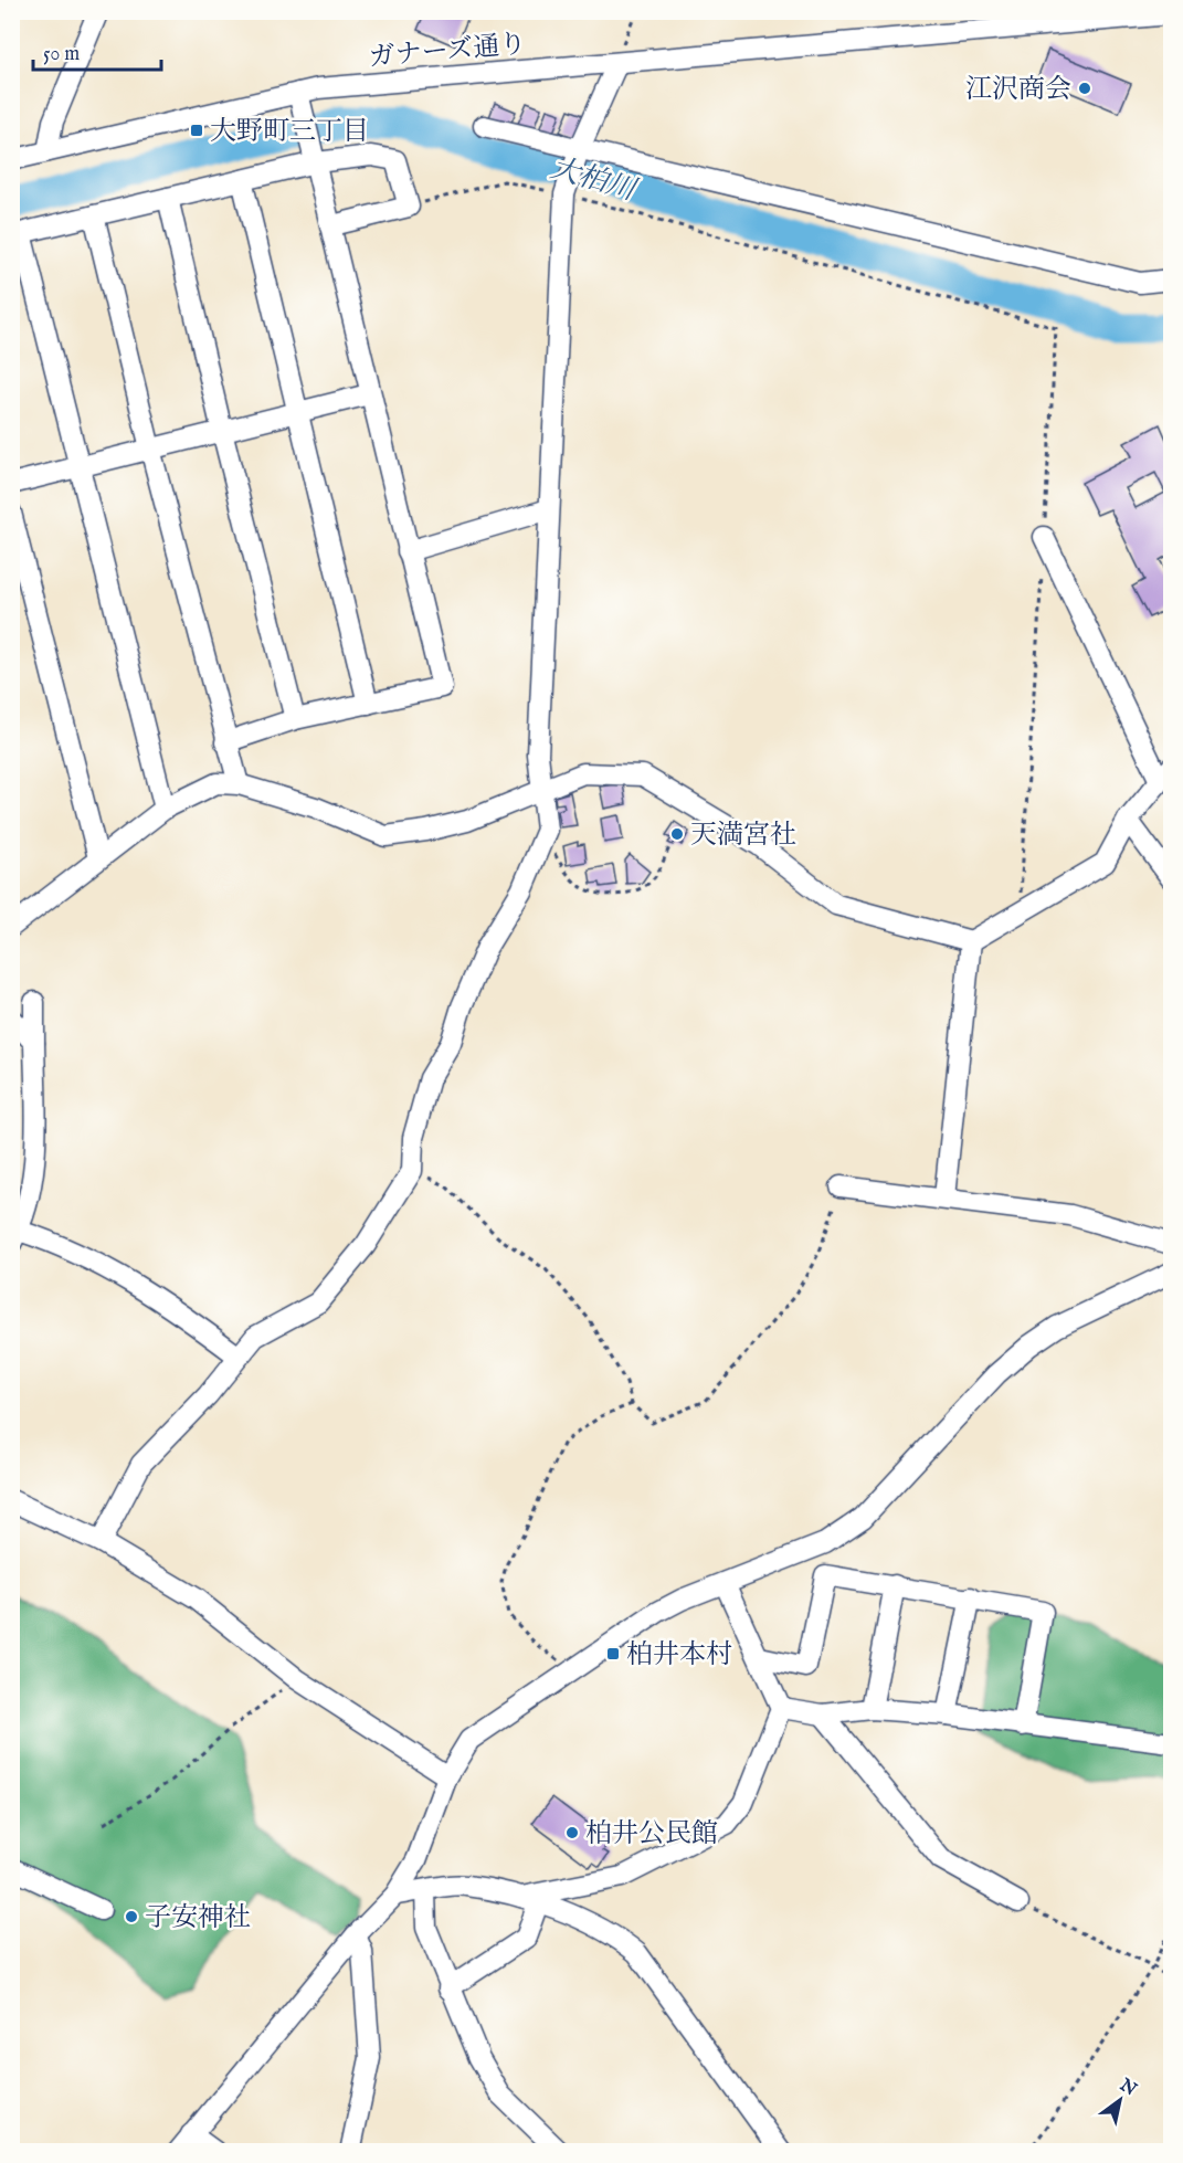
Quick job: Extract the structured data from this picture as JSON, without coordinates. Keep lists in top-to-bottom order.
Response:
{
  "streets": {
    "street": ["ガナーズ通り"]
  },
  "water": ["大柏川"],
  "places": {
    "other": [
      "江沢商会",
      "天満宮社",
      "柏井公民館",
      "子安神社"
    ],
    "transit": ["大野町三丁目", "柏井本村"]
  },
  "scale_bar": "50 m",
  "north": "top right"
}
